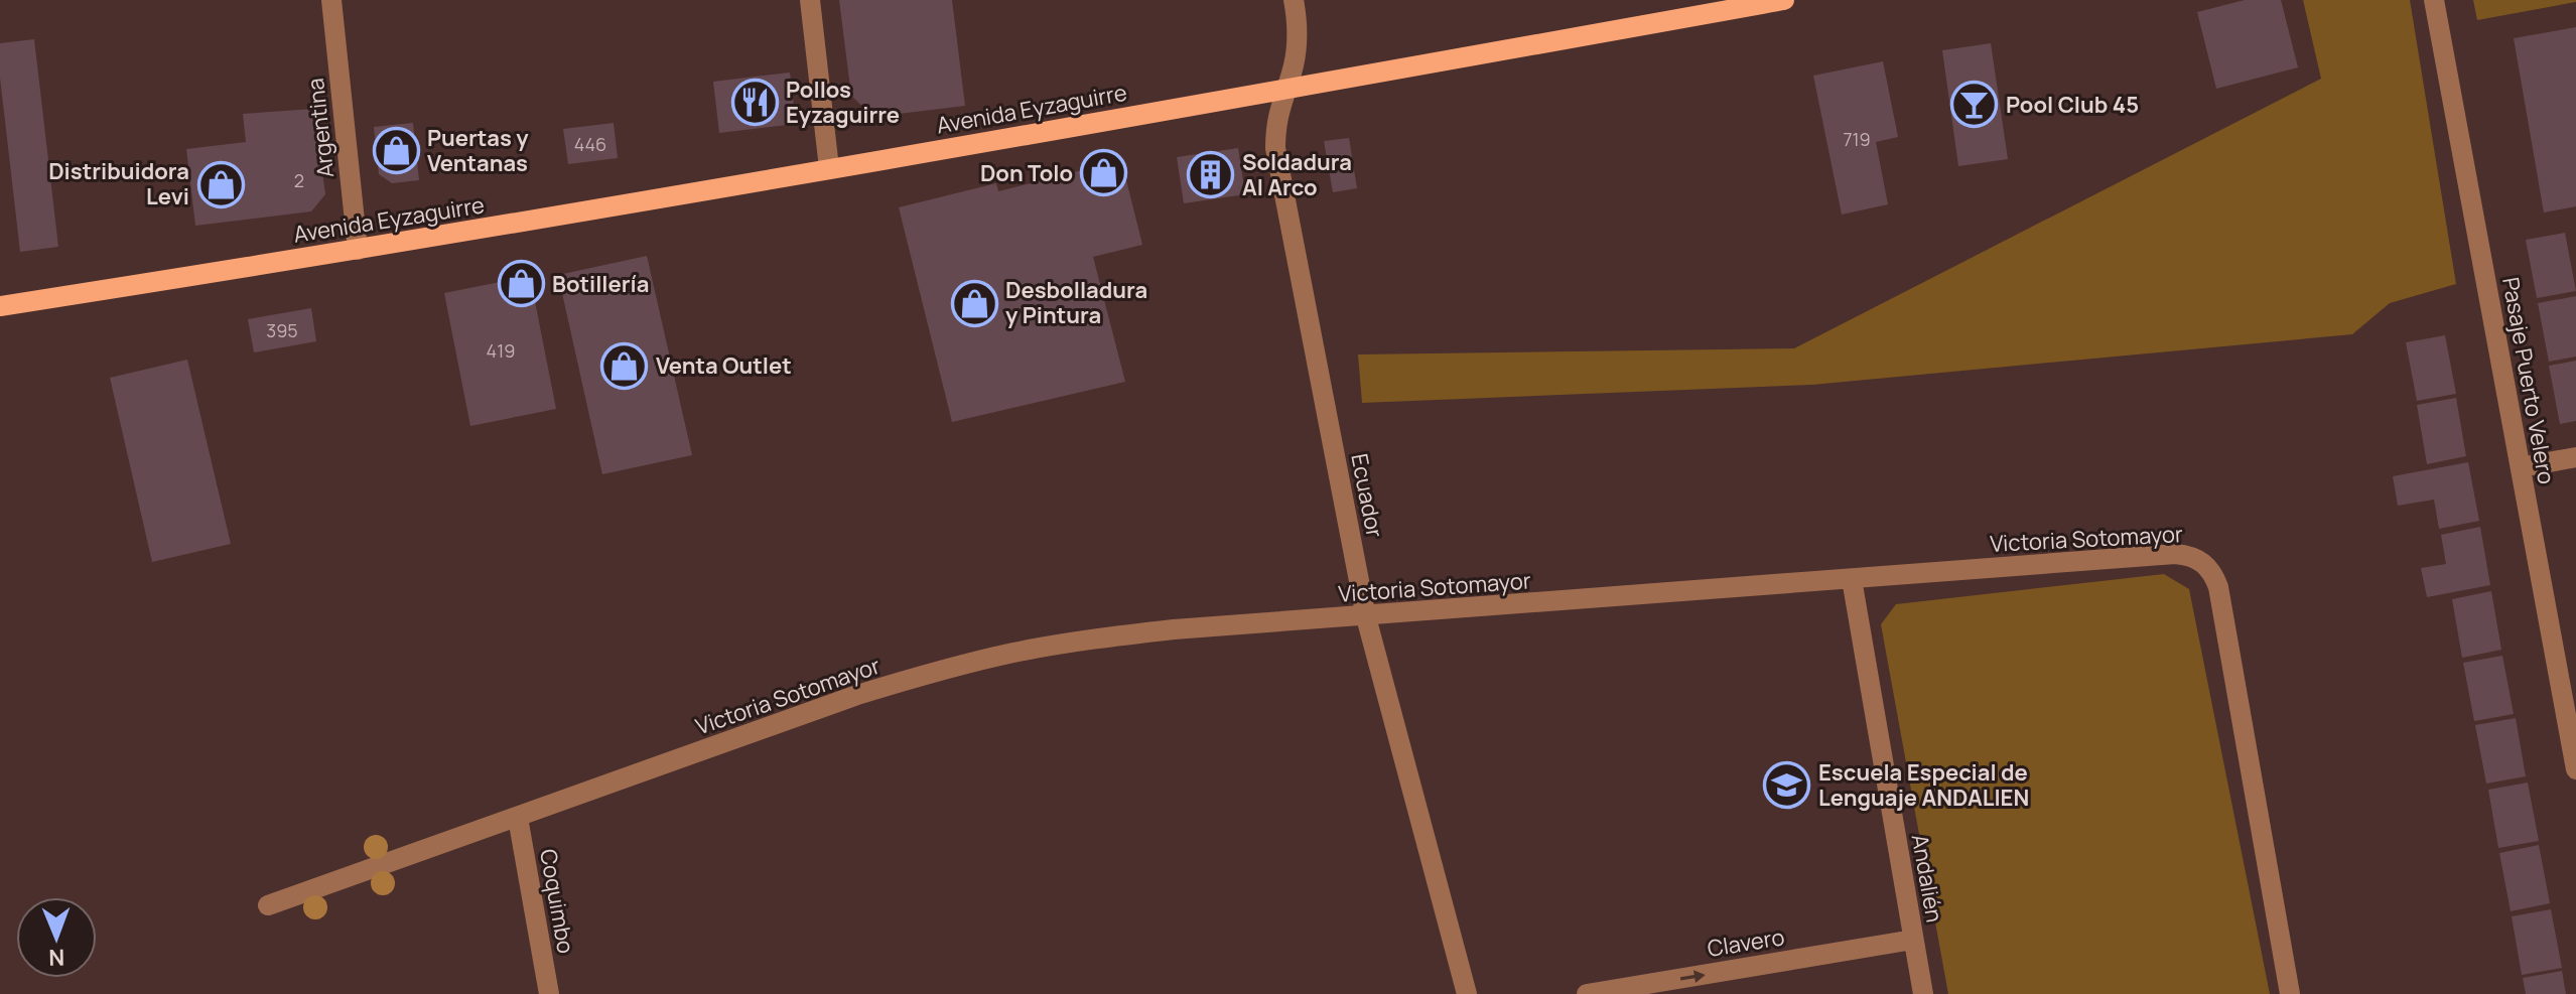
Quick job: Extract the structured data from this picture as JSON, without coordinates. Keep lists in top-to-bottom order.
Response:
{
  "streets": {
    "main road": ["Avenida Eyzaguirre"],
    "street": [
      "Argentina",
      "Pasaje Puerto Velero",
      "Ecuador",
      "Victoria Sotomayor",
      "Andalién",
      "Coquimbo",
      "Clavero"
    ]
  },
  "crossings": [
    ["Avenida Eyzaguirre", "Argentina"],
    ["Avenida Eyzaguirre", "Ecuador"],
    ["Ecuador", "Victoria Sotomayor"],
    ["Victoria Sotomayor", "Andalién"],
    ["Victoria Sotomayor", "Coquimbo"],
    ["Andalién", "Clavero"]
  ],
  "one_way": ["Clavero"],
  "places": {
    "restaurant": ["Pollos Eyzaguirre"],
    "bar": ["Pool Club 45"],
    "shop": [
      "Puertas y Ventanas",
      "Don Tolo",
      "Distribuidora Levi",
      "Botillería",
      "Desbolladura y Pintura",
      "Venta Outlet"
    ],
    "building": ["Soldadura Al Arco"],
    "school or university": ["Escuela Especial de Lenguaje ANDALIEN"]
  },
  "house_numbers": [
    "719",
    "446",
    "2",
    "395",
    "419"
  ],
  "north": "bottom"
}
